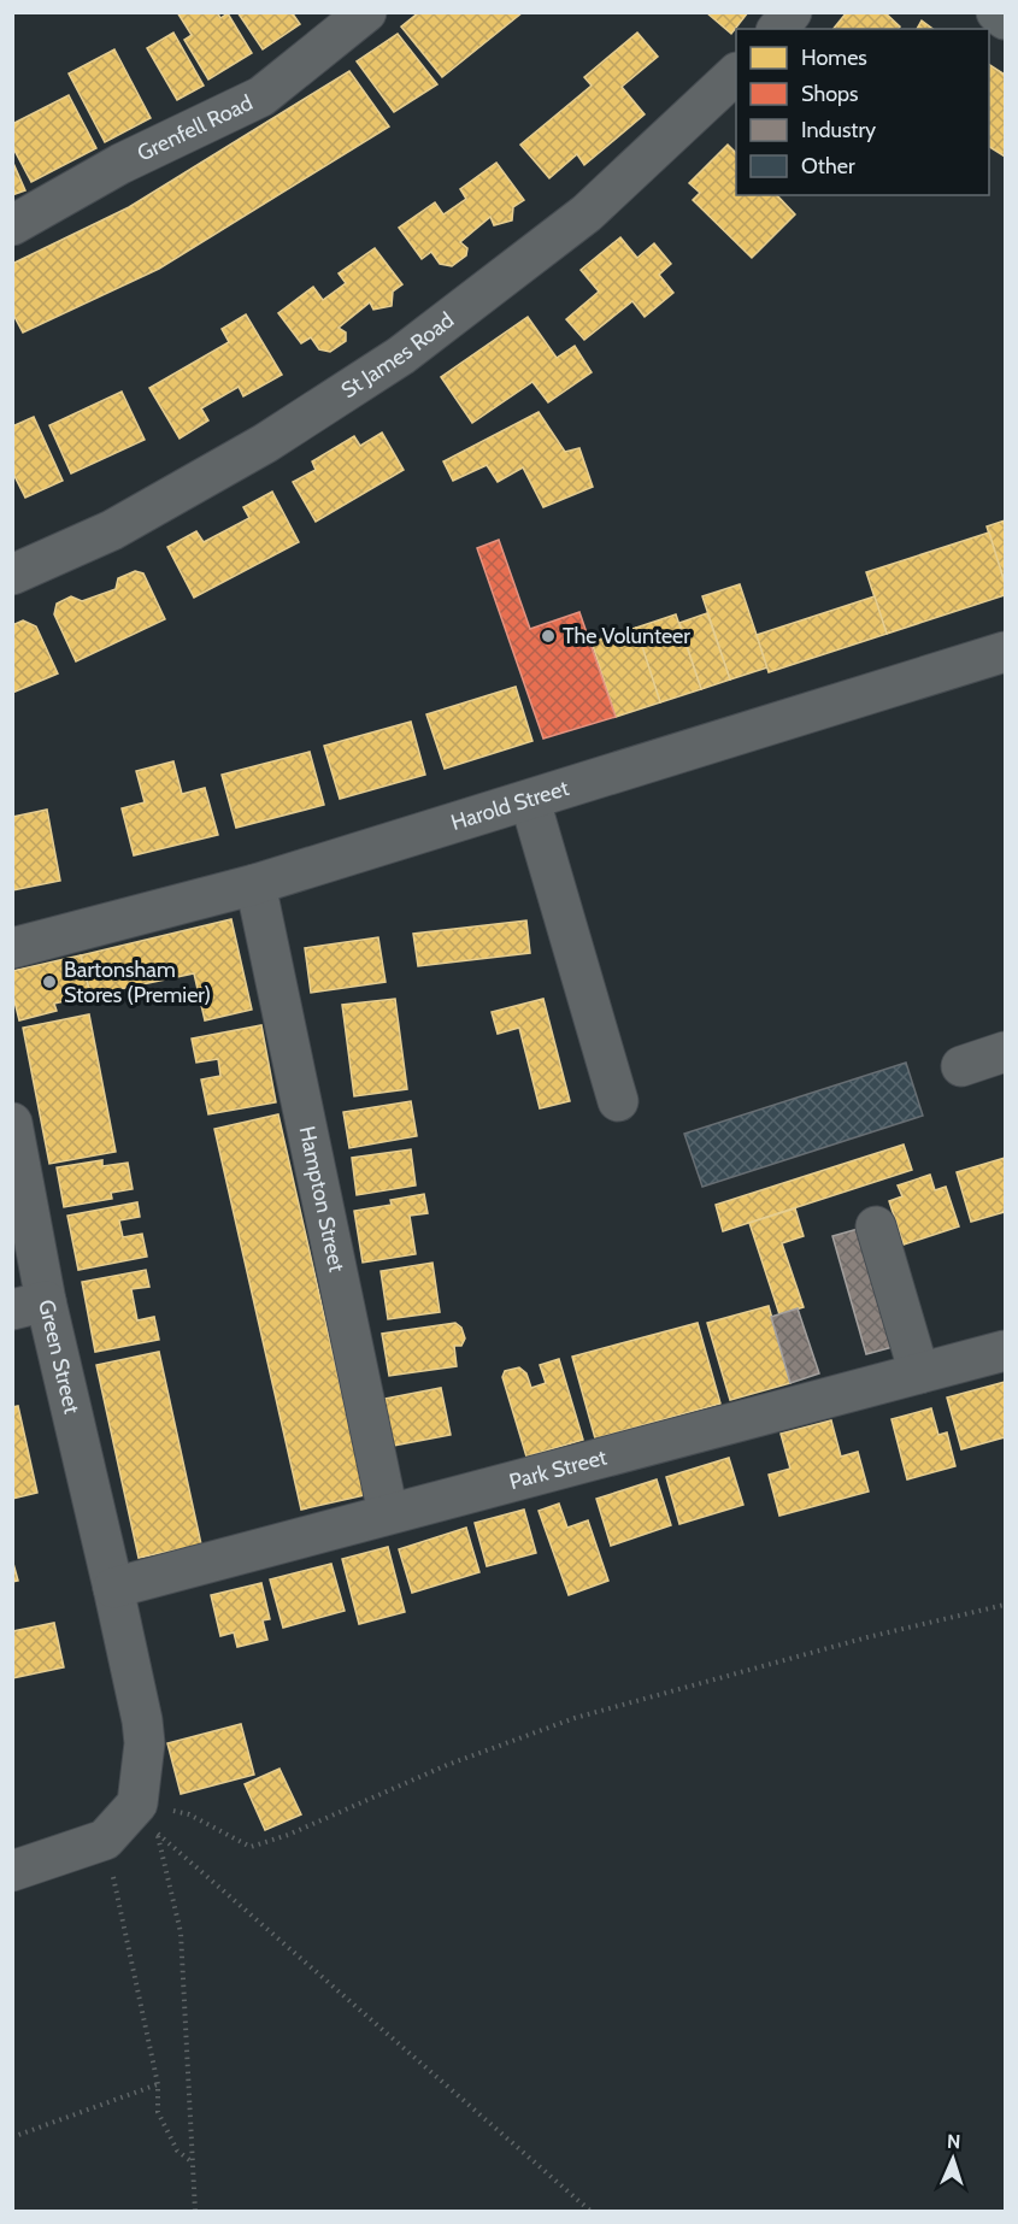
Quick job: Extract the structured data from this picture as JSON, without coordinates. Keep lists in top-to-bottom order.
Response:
{
  "streets": {
    "street": [
      "Grenfell Road",
      "St James Road",
      "Harold Street",
      "Hampton Street",
      "Green Street",
      "Park Street"
    ]
  },
  "crossings": [
    ["Harold Street", "Hampton Street"],
    ["Hampton Street", "Park Street"],
    ["Green Street", "Park Street"]
  ],
  "places": ["The Volunteer", "Bartonsham Stores (Premier)"],
  "legend": [
    "Homes",
    "Shops",
    "Industry",
    "Other"
  ],
  "north": "top"
}
